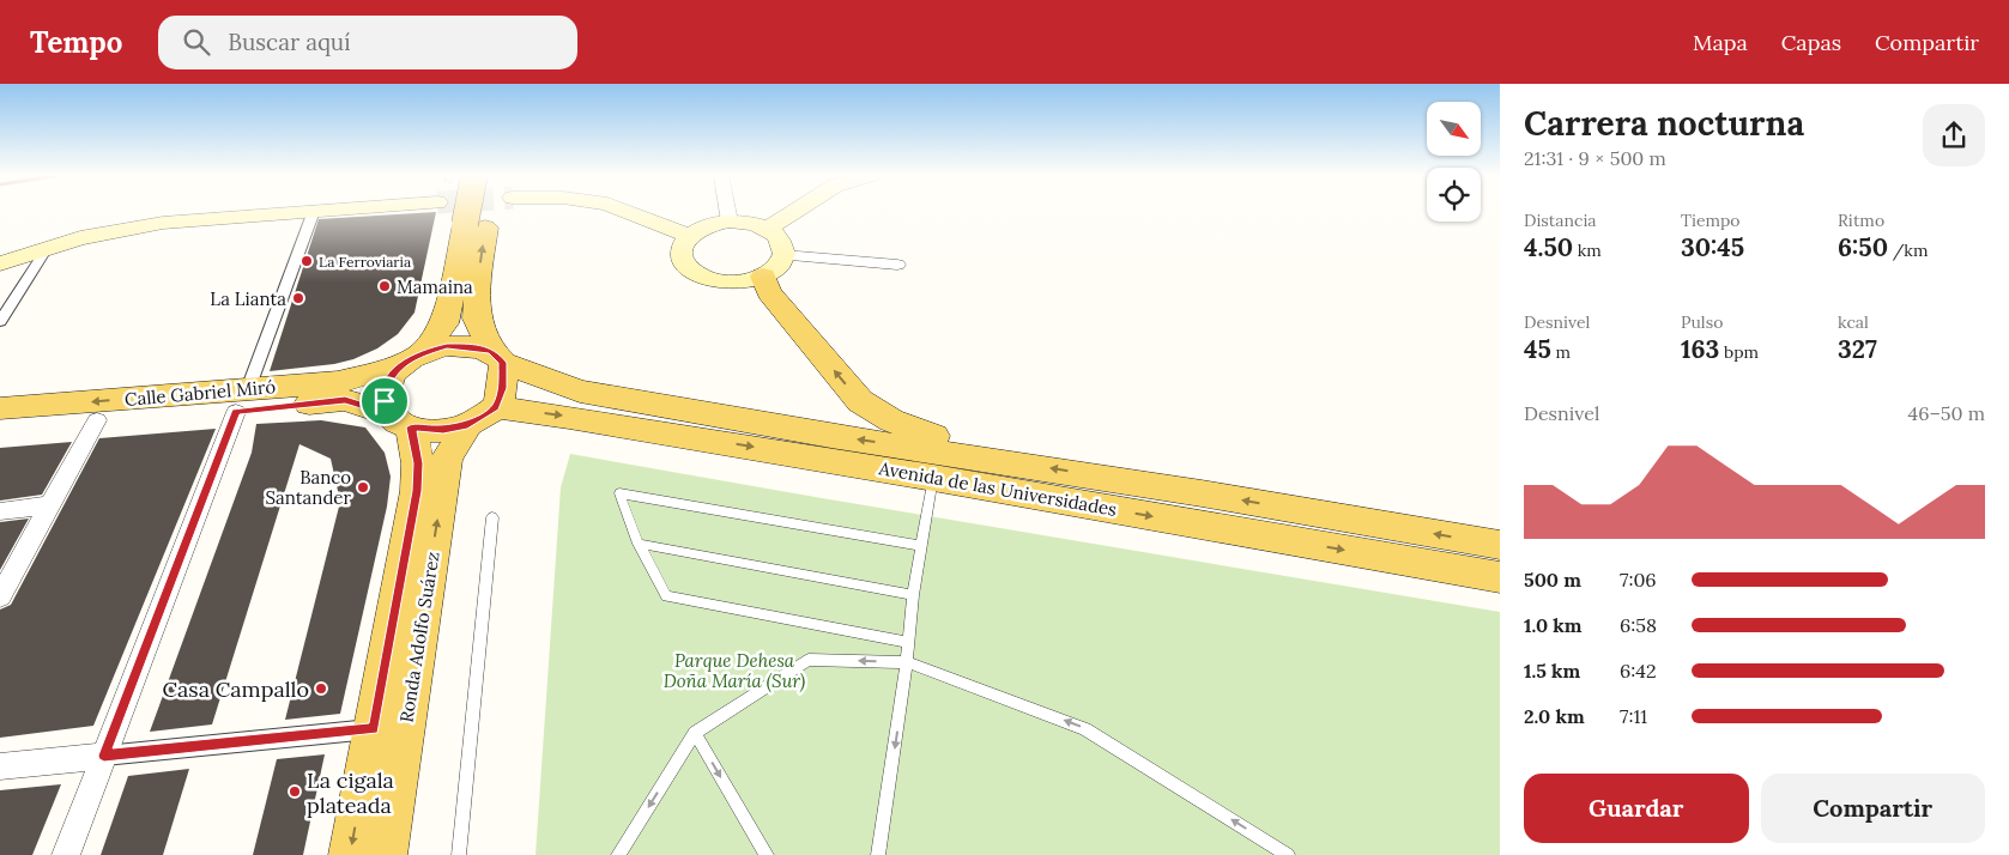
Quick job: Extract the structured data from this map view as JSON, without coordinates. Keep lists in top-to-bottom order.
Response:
{
  "streets": {
    "main road": ["Calle Gabriel Miró", "Avenida de las Universidades", "Ronda Adolfo Suárez"]
  },
  "crossings": [
    ["Calle Gabriel Miró", "Avenida de las Universidades"],
    ["Calle Gabriel Miró", "Ronda Adolfo Suárez"],
    ["Avenida de las Universidades", "Ronda Adolfo Suárez"]
  ],
  "parks": ["Parque Dehesa Doña María (Sur)"],
  "places": [
    "La Ferroviaria",
    "Mamaina",
    "La Lianta",
    "Banco Santander",
    "Casa Campallo",
    "La cigala plateada"
  ],
  "north": "bottom right",
  "page": {
    "header": "Tempo",
    "search": "Buscar aquí",
    "nav": ["Mapa", "Capas", "Compartir"],
    "heading": ["Carrera nocturna", "21:31 · 9 × 500 m"],
    "stats": [
      ["Distancia", "4.50 km"],
      ["Tiempo", "30:45"],
      ["Ritmo", "6:50 /km"],
      ["Desnivel", "45 m"],
      ["Pulso", "163 bpm"],
      ["kcal", "327"]
    ],
    "chart": ["Desnivel", "46–50 m"],
    "list": [
      {
        "name": "500 m",
        "note": "7:06"
      },
      {
        "name": "1.0 km",
        "note": "6:58"
      },
      {
        "name": "1.5 km",
        "note": "6:42"
      },
      {
        "name": "2.0 km",
        "note": "7:11"
      }
    ],
    "buttons": ["Guardar", "Compartir"]
  }
}
